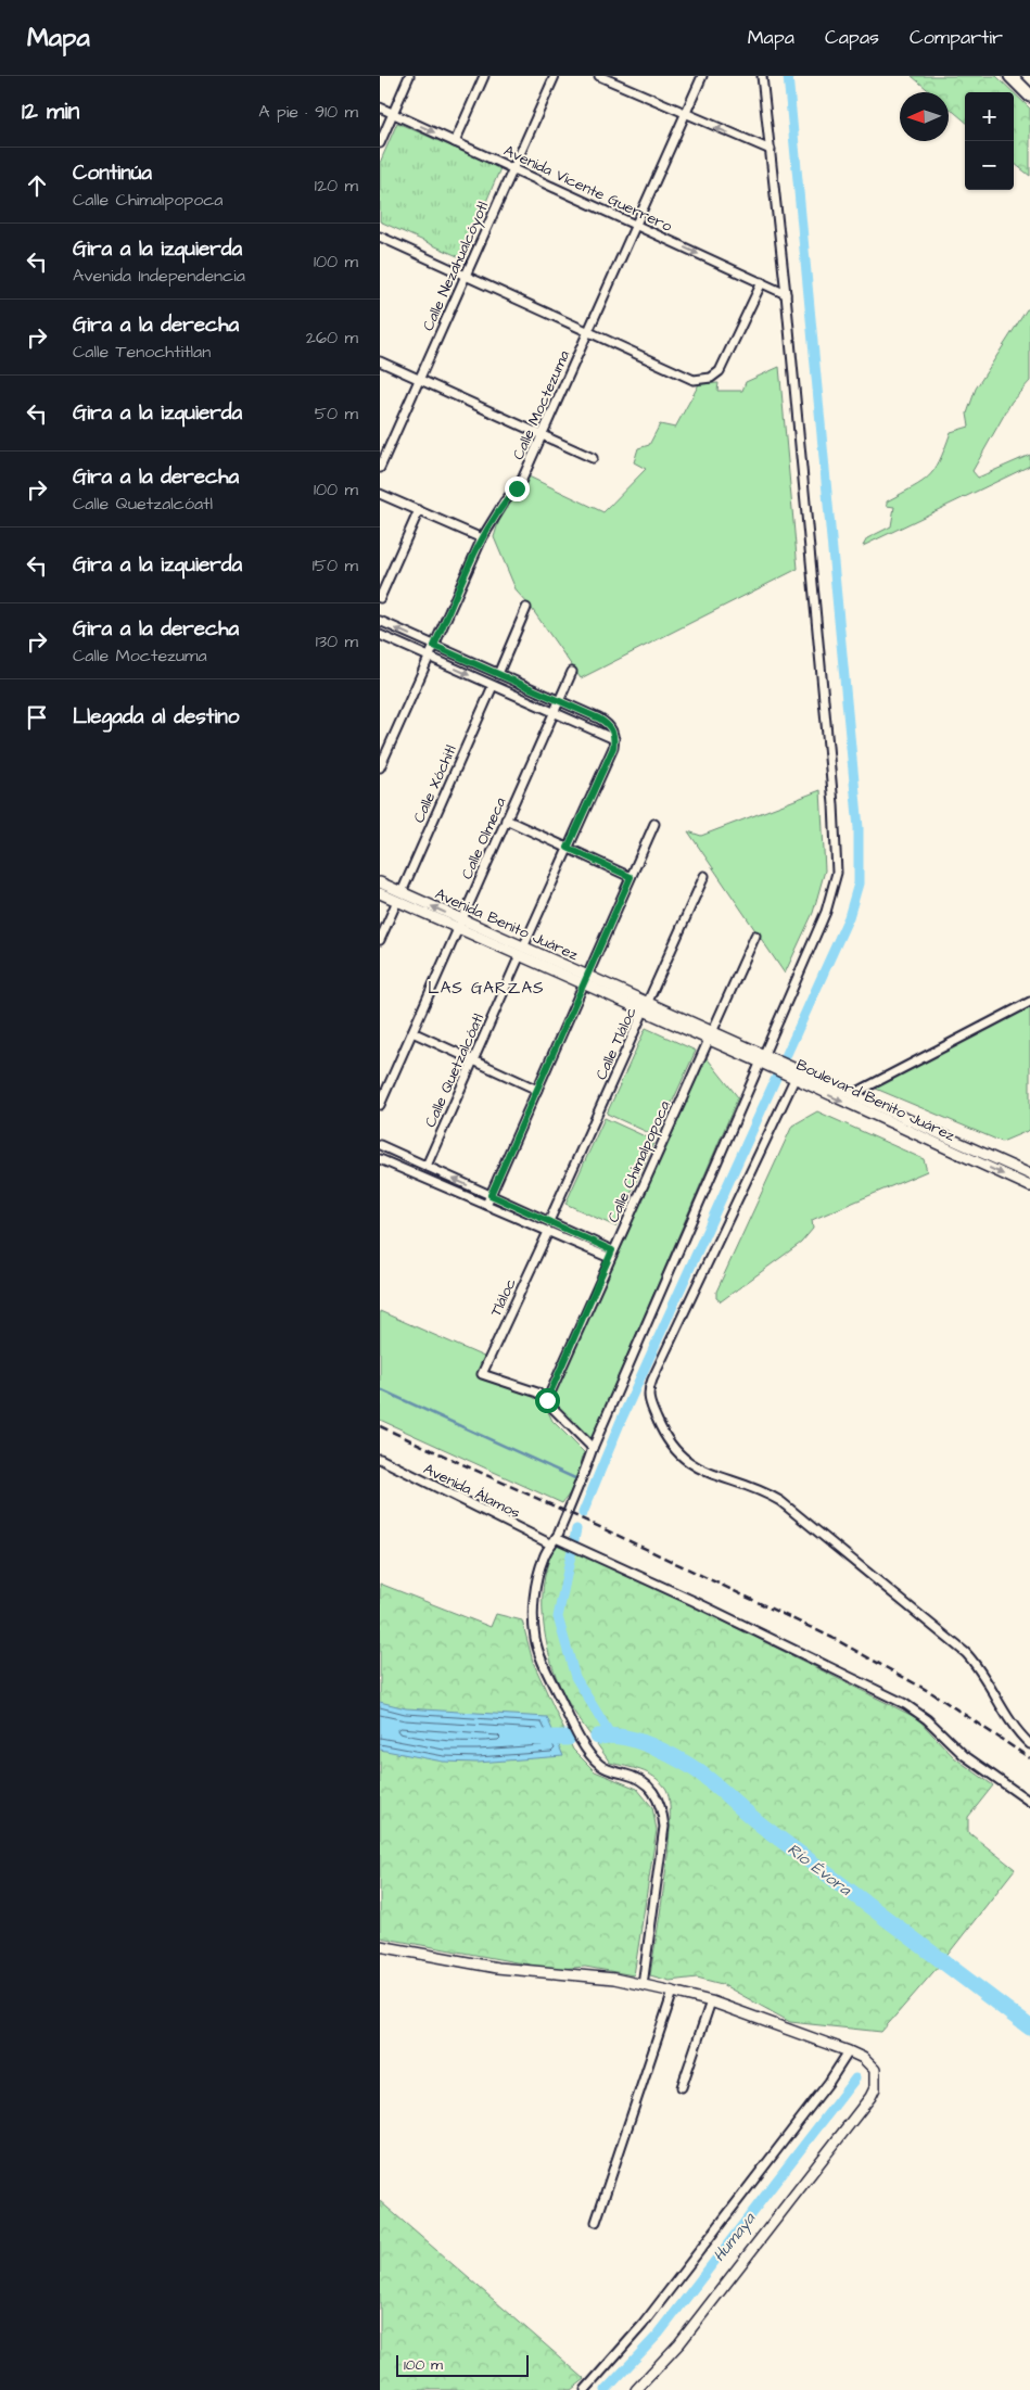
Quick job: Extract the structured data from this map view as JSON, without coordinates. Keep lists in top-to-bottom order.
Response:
{
  "streets": {
    "street": [
      "Avenida Vicente Guerrero",
      "Calle Nezahualcóyotl",
      "Calle Moctezuma",
      "Calle Xóchitl",
      "Calle Olmeca",
      "Avenida Benito Juárez",
      "Calle Tláloc",
      "Calle Quetzalcóatl",
      "Boulevard Benito Juárez",
      "Calle Chimalpopoca",
      "Tláloc",
      "Avenida Álamos"
    ]
  },
  "crossings": [
    ["Avenida Vicente Guerrero", "Calle Nezahualcóyotl"],
    ["Avenida Vicente Guerrero", "Calle Moctezuma"],
    ["Calle Xóchitl", "Avenida Benito Juárez"],
    ["Calle Olmeca", "Avenida Benito Juárez"],
    ["Avenida Benito Juárez", "Calle Tláloc"],
    ["Avenida Benito Juárez", "Calle Quetzalcóatl"],
    ["Avenida Benito Juárez", "Boulevard Benito Juárez"],
    ["Avenida Benito Juárez", "Calle Chimalpopoca"],
    ["Boulevard Benito Juárez", "Calle Chimalpopoca"],
    ["Calle Chimalpopoca", "Tláloc"]
  ],
  "one_way": ["Avenida Vicente Guerrero"],
  "districts": ["LAS GARZAS"],
  "water": ["Río Évora", "Humaya"],
  "scale_bar": "100 m",
  "north": "left",
  "page": {
    "header": "Mapa",
    "nav": ["Mapa", "Capas", "Compartir"],
    "heading": ["12 min", "A pie · 910 m"],
    "map_buttons": ["+", "−"],
    "list": [
      ["Continúa", "Calle Chimalpopoca", "120 m"],
      ["Gira a la izquierda", "Avenida Independencia", "100 m"],
      ["Gira a la derecha", "Calle Tenochtitlan", "260 m"],
      ["Gira a la izquierda", "50 m"],
      ["Gira a la derecha", "Calle Quetzalcóatl", "100 m"],
      ["Gira a la izquierda", "150 m"],
      ["Gira a la derecha", "Calle Moctezuma", "130 m"],
      "Llegada al destino"
    ],
    "scale": "100 m"
  }
}
